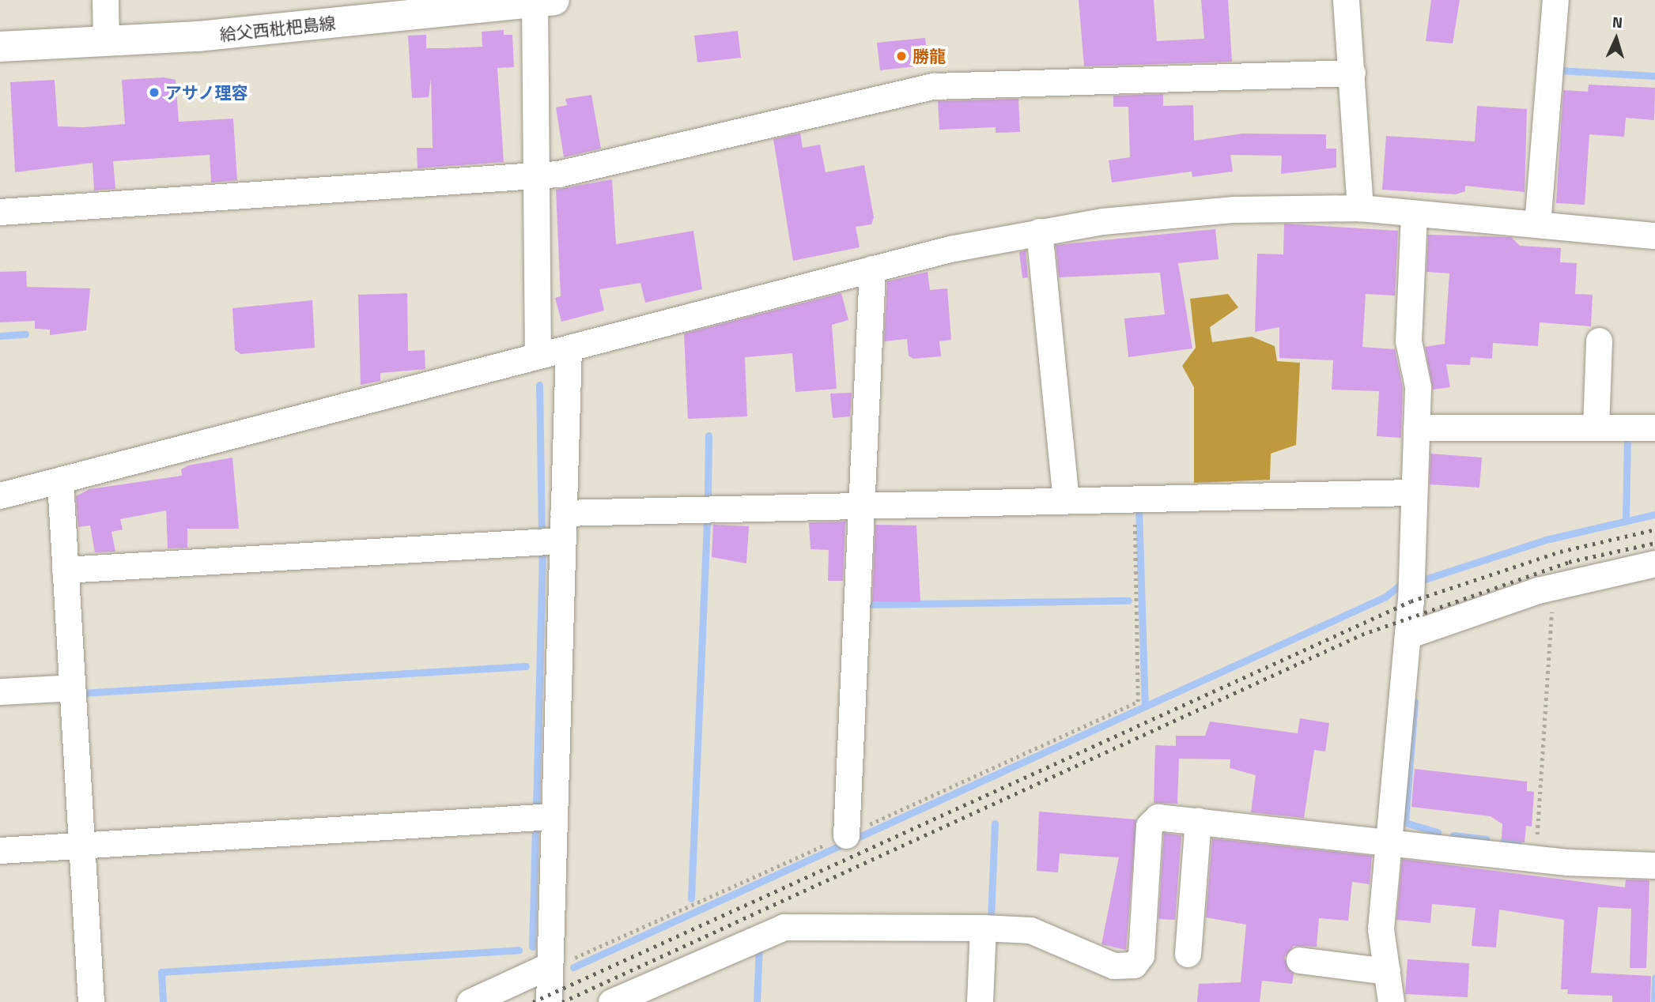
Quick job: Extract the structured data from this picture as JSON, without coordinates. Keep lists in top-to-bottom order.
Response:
{
  "streets": {
    "main road": ["給父西枇杷島線"]
  },
  "places": ["勝龍", "アサノ理容"],
  "north": "top"
}
